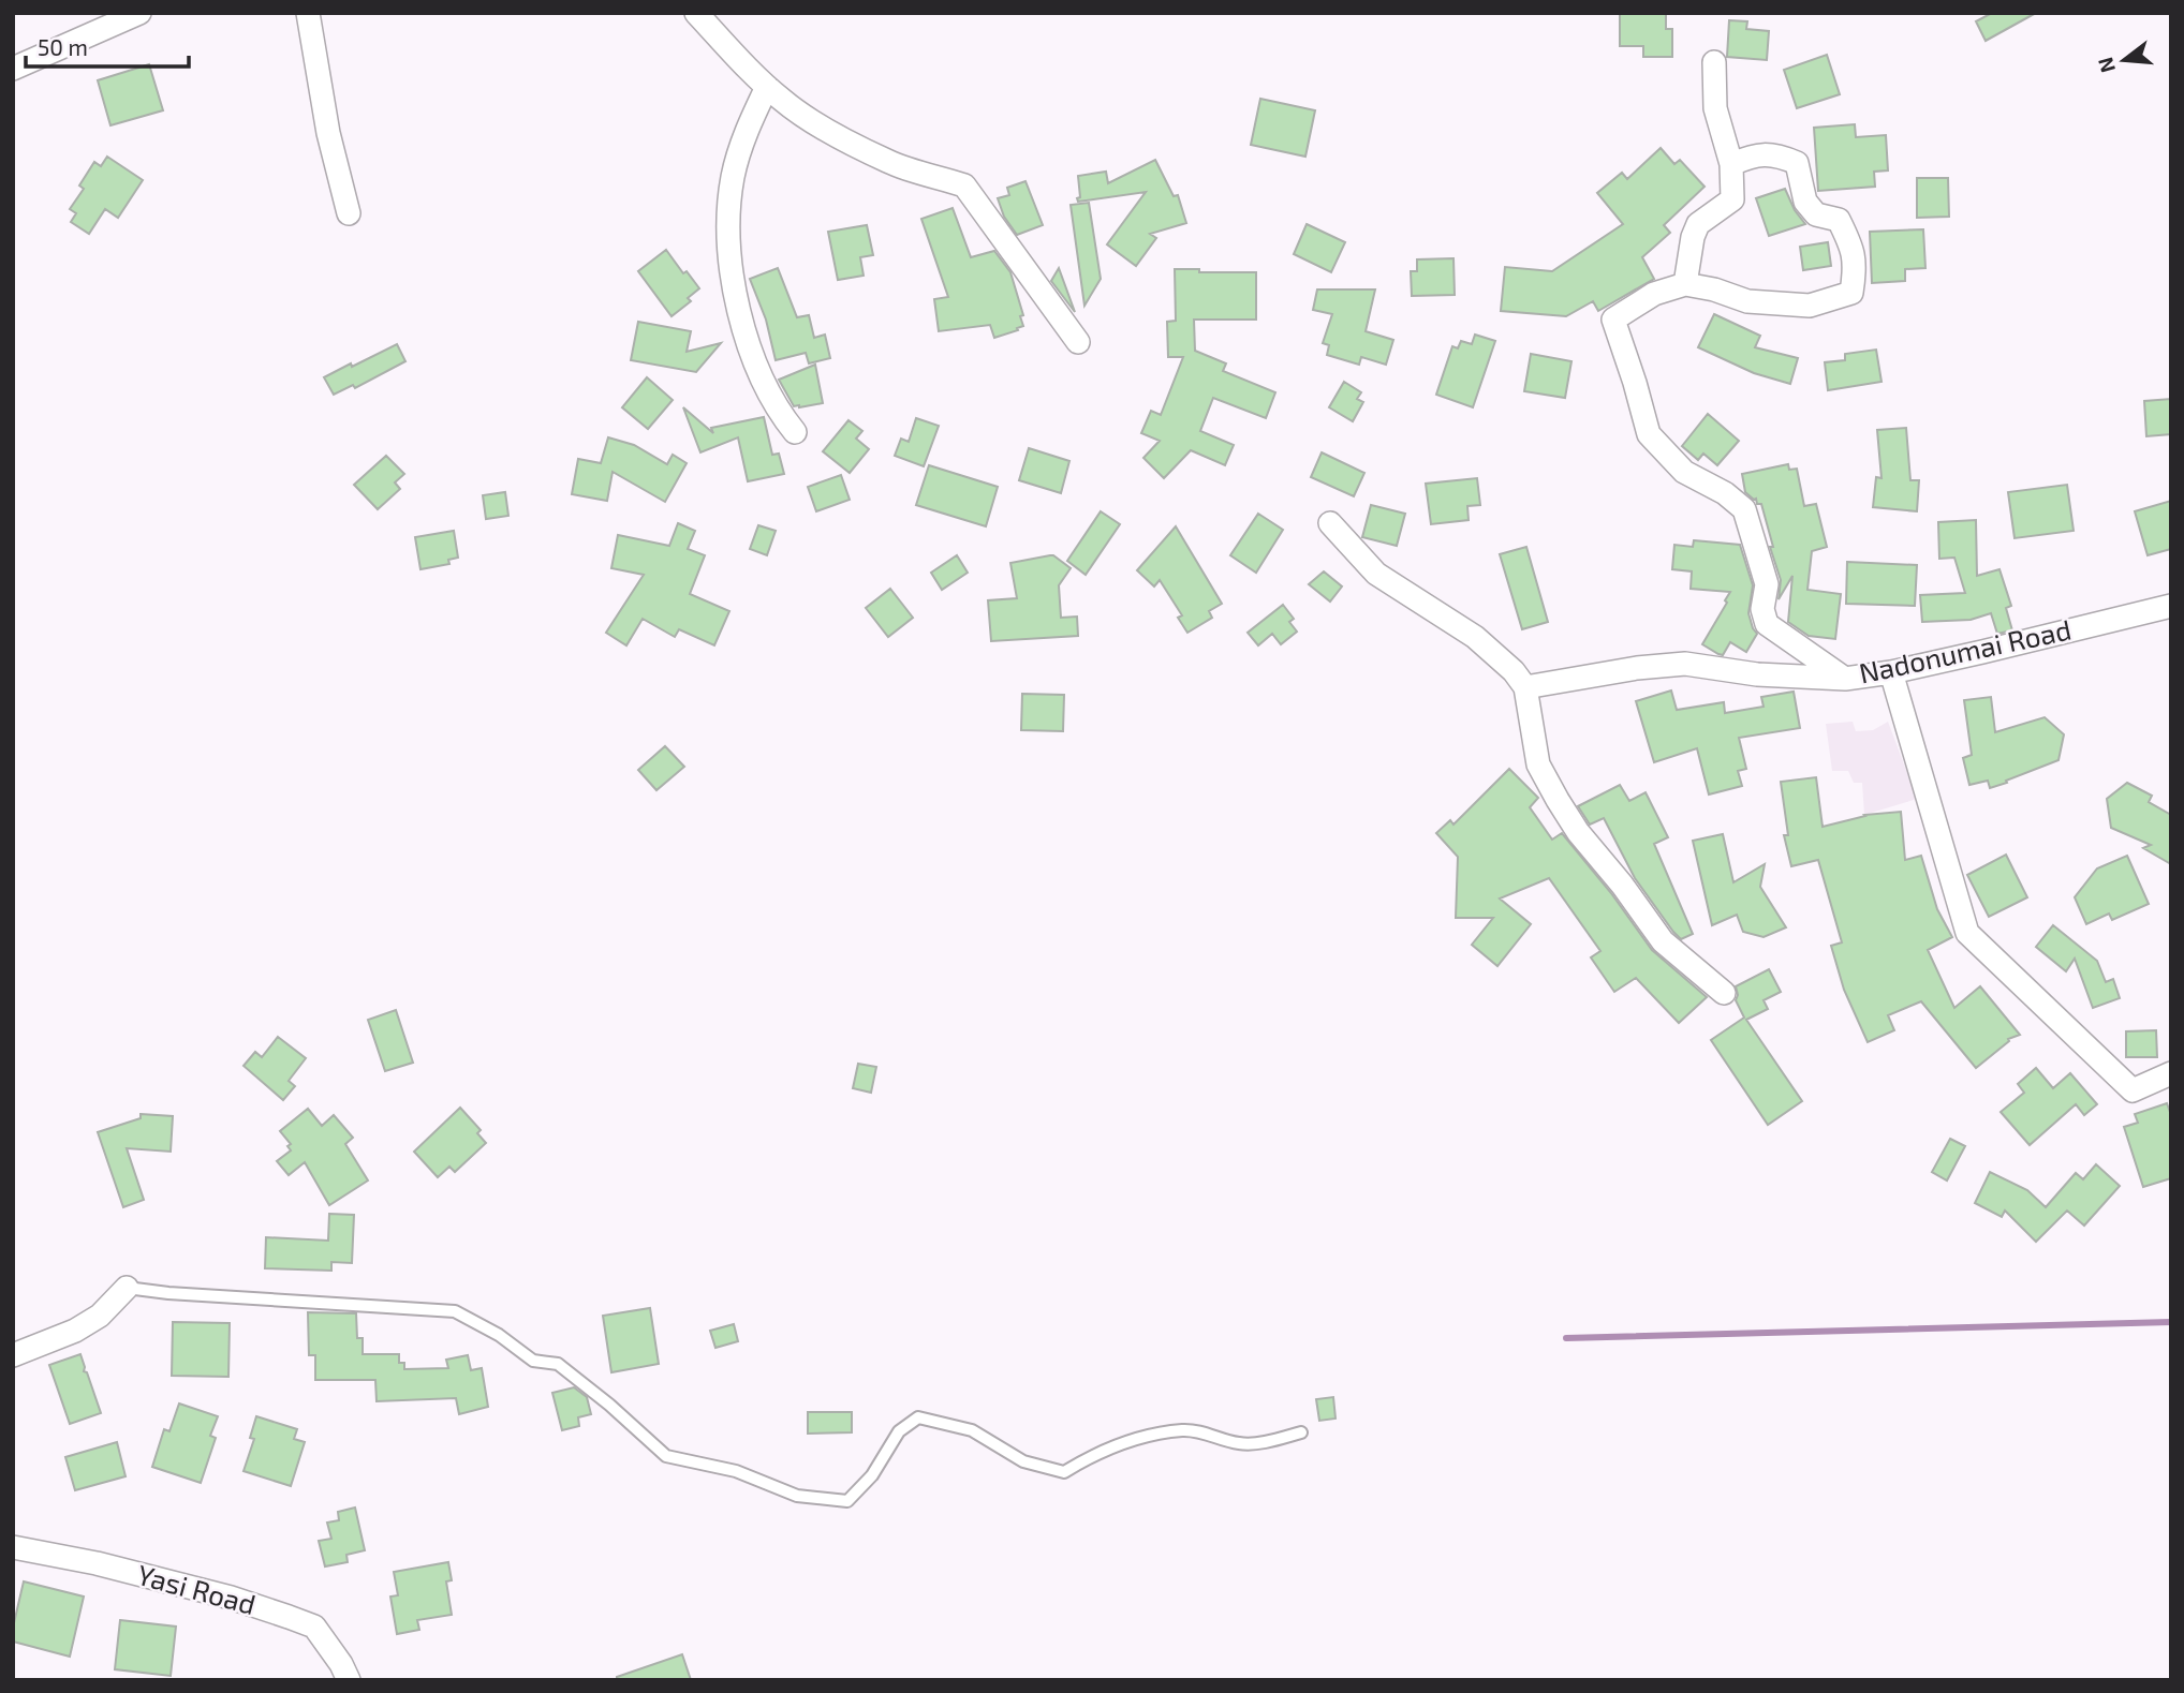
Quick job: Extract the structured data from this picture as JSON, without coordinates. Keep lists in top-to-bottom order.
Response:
{
  "streets": {
    "street": ["Nadonumai Road", "Yasi Road"]
  },
  "scale_bar": "50 m",
  "north": "left"
}
